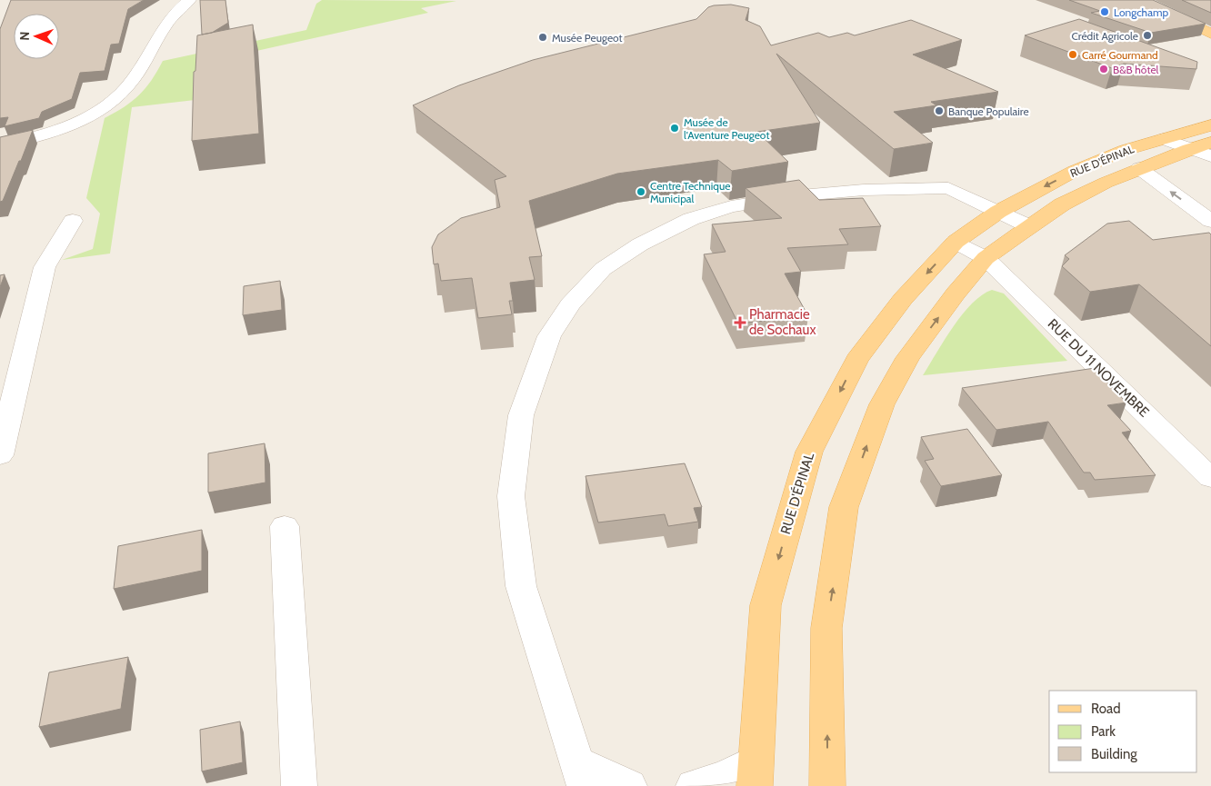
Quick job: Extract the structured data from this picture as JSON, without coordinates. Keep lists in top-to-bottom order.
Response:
{
  "streets": {
    "main road": ["RUE D'ÉPINAL"],
    "street": ["RUE DU 11 NOVEMBRE"]
  },
  "crossings": [
    ["RUE D'ÉPINAL", "RUE DU 11 NOVEMBRE"]
  ],
  "places": {
    "other": [
      "Longchamp",
      "Crédit Agricole",
      "Musée Peugeot",
      "Carré Gourmand",
      "B&B hôtel",
      "Banque Populaire",
      "Musée de l'Aventure Peugeot",
      "Centre Technique Municipal"
    ],
    "health": ["Pharmacie de Sochaux"]
  },
  "legend": ["Road", "Park", "Building"],
  "north": "left"
}
